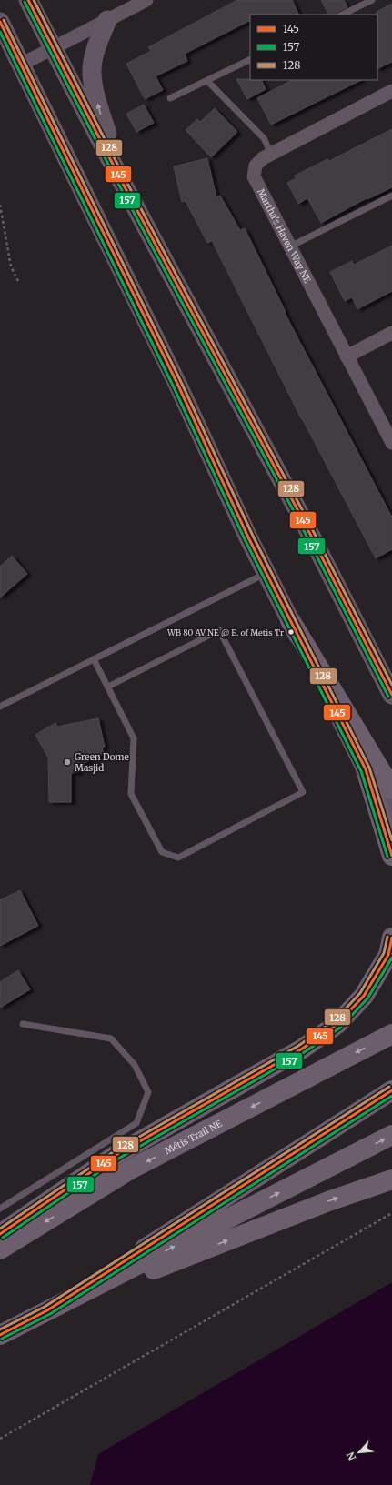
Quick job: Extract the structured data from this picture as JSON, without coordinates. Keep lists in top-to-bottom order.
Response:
{
  "streets": {
    "main road": ["Métis Trail NE"],
    "street": ["Martha's Haven Way NE"]
  },
  "places": ["WB 80 AV NE @ E. of Metis Tr", "Green Dome Masjid"],
  "lines": ["transit line 145", "transit line 128", "transit line 157"],
  "legend": ["145", "157", "128"],
  "north": "bottom left"
}
